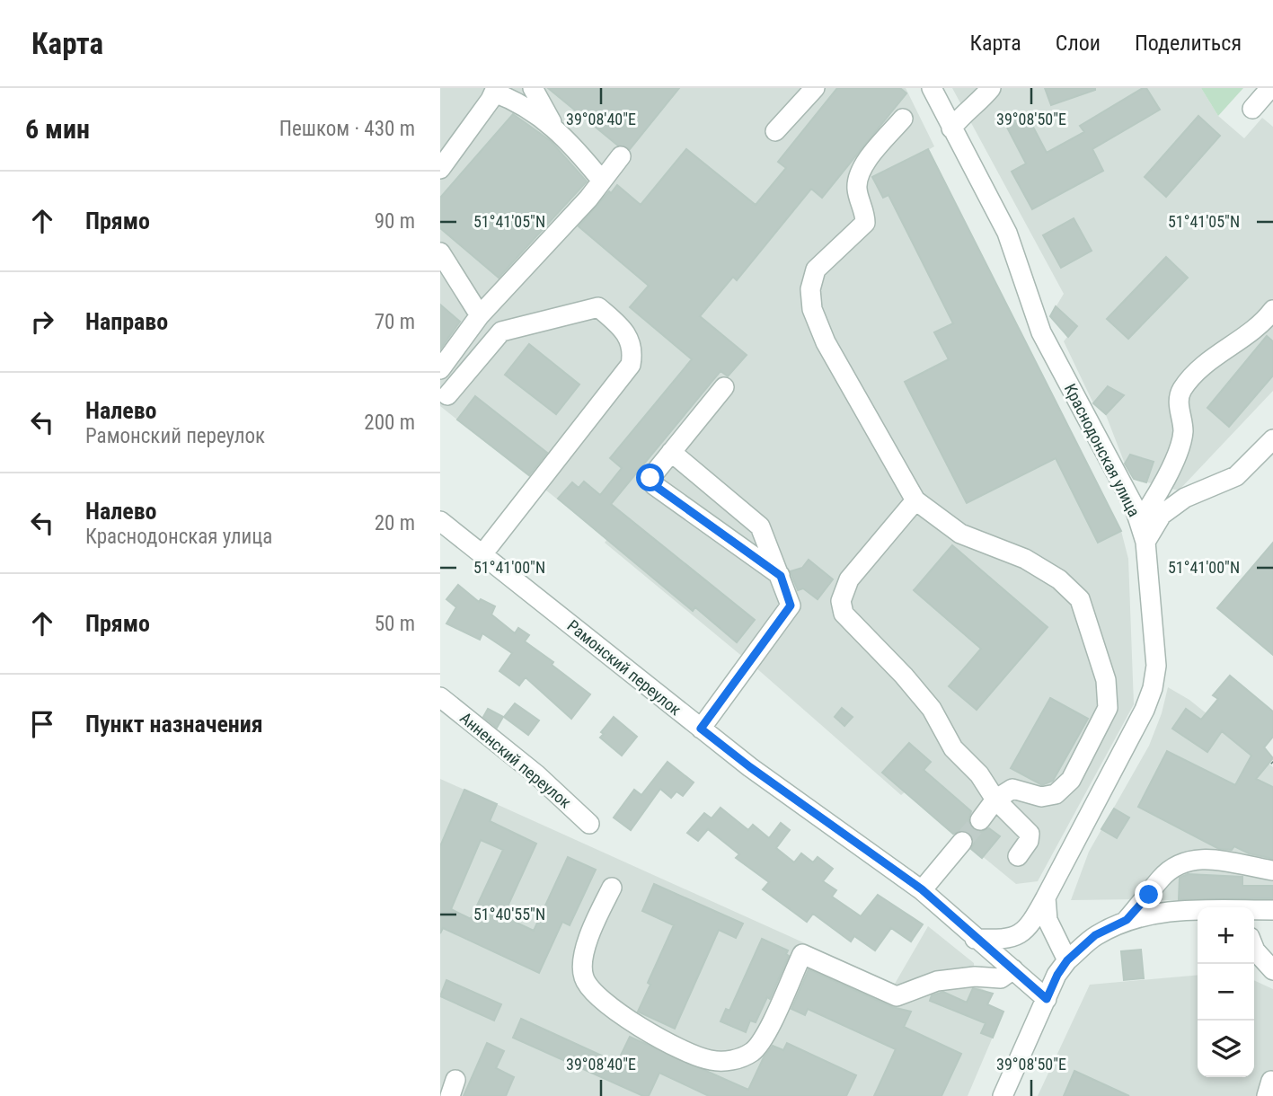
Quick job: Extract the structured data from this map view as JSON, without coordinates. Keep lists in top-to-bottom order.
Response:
{
  "streets": {
    "street": ["Краснодонская улица", "Рамонский переулок", "Анненский переулок"]
  },
  "crossings": [
    ["Краснодонская улица", "Рамонский переулок"]
  ],
  "page": {
    "header": "Карта",
    "nav": ["Карта", "Слои", "Поделиться"],
    "heading": ["6 мин", "Пешком · 430 m"],
    "list": [
      ["Прямо", "90 m"],
      ["Направо", "70 m"],
      ["Налево", "Рамонский переулок", "200 m"],
      ["Налево", "Краснодонская улица", "20 m"],
      ["Прямо", "50 m"],
      "Пункт назначения"
    ],
    "map_buttons": ["+", "−"]
  },
  "coordinates": [
    "39°08'40\"E",
    "39°08'50\"E",
    "51°41'05\"N",
    "51°41'00\"N",
    "51°40'55\"N"
  ]
}
